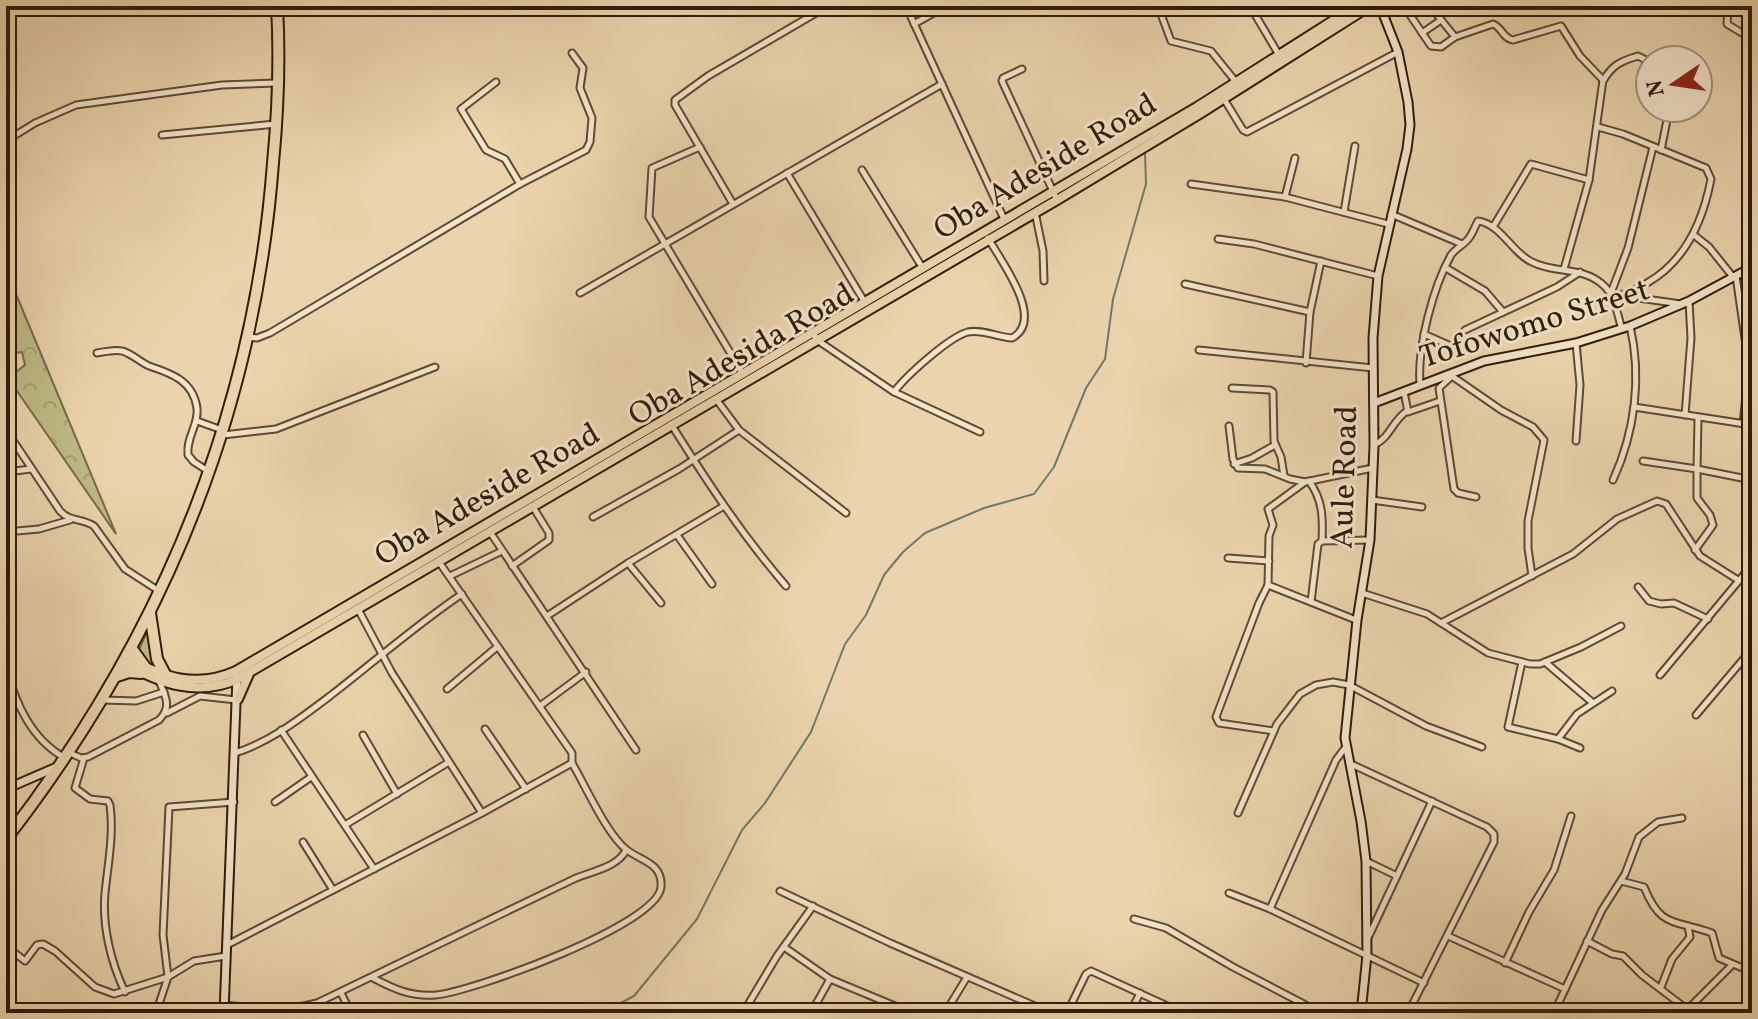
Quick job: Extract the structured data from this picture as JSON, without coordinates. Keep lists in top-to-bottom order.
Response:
{
  "streets": {
    "main road": ["Oba Adeside Road", "Oba Adesida Road"],
    "street": ["Tofowomo Street", "Aule Road"]
  },
  "crossings": [
    ["Oba Adeside Road", "Oba Adesida Road"],
    ["Tofowomo Street", "Aule Road"]
  ],
  "north": "left"
}
